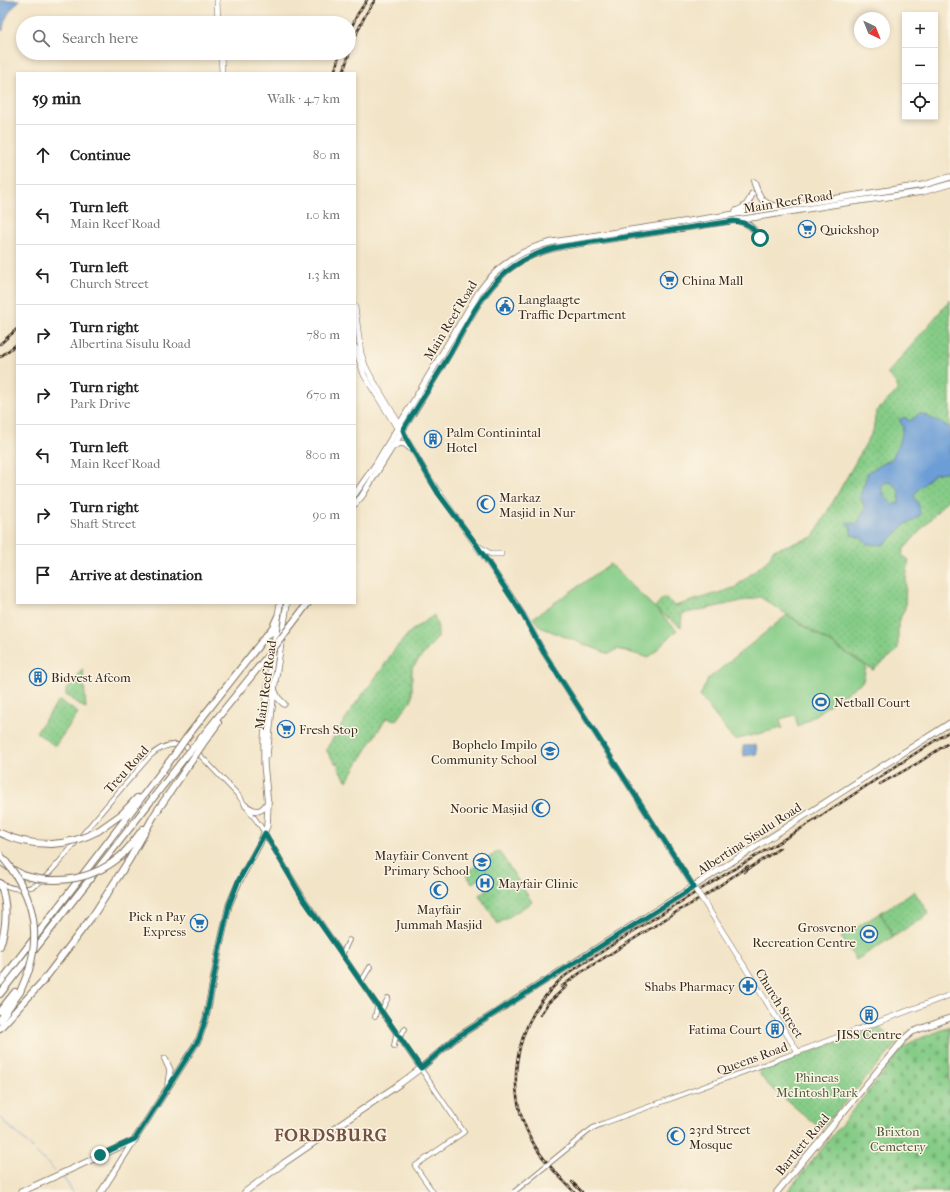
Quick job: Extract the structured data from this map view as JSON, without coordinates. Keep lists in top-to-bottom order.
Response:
{
  "streets": {
    "main road": [
      "Main Reef Road",
      "Albertina Sisulu Road",
      "Church Street",
      "Queens Road",
      "Bartlett Road"
    ],
    "street": ["Treu Road"]
  },
  "crossings": [
    ["Main Reef Road", "Treu Road"],
    ["Main Reef Road", "Church Street"],
    ["Treu Road", "Albertina Sisulu Road"],
    ["Albertina Sisulu Road", "Church Street"],
    ["Church Street", "Queens Road"]
  ],
  "districts": ["FORDSBURG"],
  "parks": ["Phineas McIntosh Park", "Brixton Cemetery"],
  "places": {
    "supermarket": [
      "Quickshop",
      "China Mall",
      "Fresh Stop",
      "Pick n Pay Express"
    ],
    "public building": ["Langlaagte Traffic Department"],
    "building": [
      "Palm Continintal Hotel",
      "Bidvest Afcom",
      "JISS Centre",
      "Fatima Court"
    ],
    "mosque": [
      "Markaz Masjid in Nur",
      "Noorie Masjid",
      "Mayfair Jummah Masjid",
      "23rd Street Mosque"
    ],
    "sports": ["Netball Court", "Grosvenor Recreation Centre"],
    "school or university": ["Bophelo Impilo Community School", "Mayfair Convent Primary School"],
    "hospital": ["Mayfair Clinic"],
    "pharmacy": ["Shabs Pharmacy"]
  },
  "north": "bottom right",
  "page": {
    "map_buttons": ["+", "−"],
    "search": "Search here",
    "heading": ["59 min", "Walk · 4.7 km"],
    "list": [
      ["Continue", "80 m"],
      ["Turn left", "Main Reef Road", "1.0 km"],
      ["Turn left", "Church Street", "1.3 km"],
      ["Turn right", "Albertina Sisulu Road", "780 m"],
      ["Turn right", "Park Drive", "670 m"],
      ["Turn left", "Main Reef Road", "800 m"],
      ["Turn right", "Shaft Street", "90 m"],
      "Arrive at destination"
    ]
  }
}
